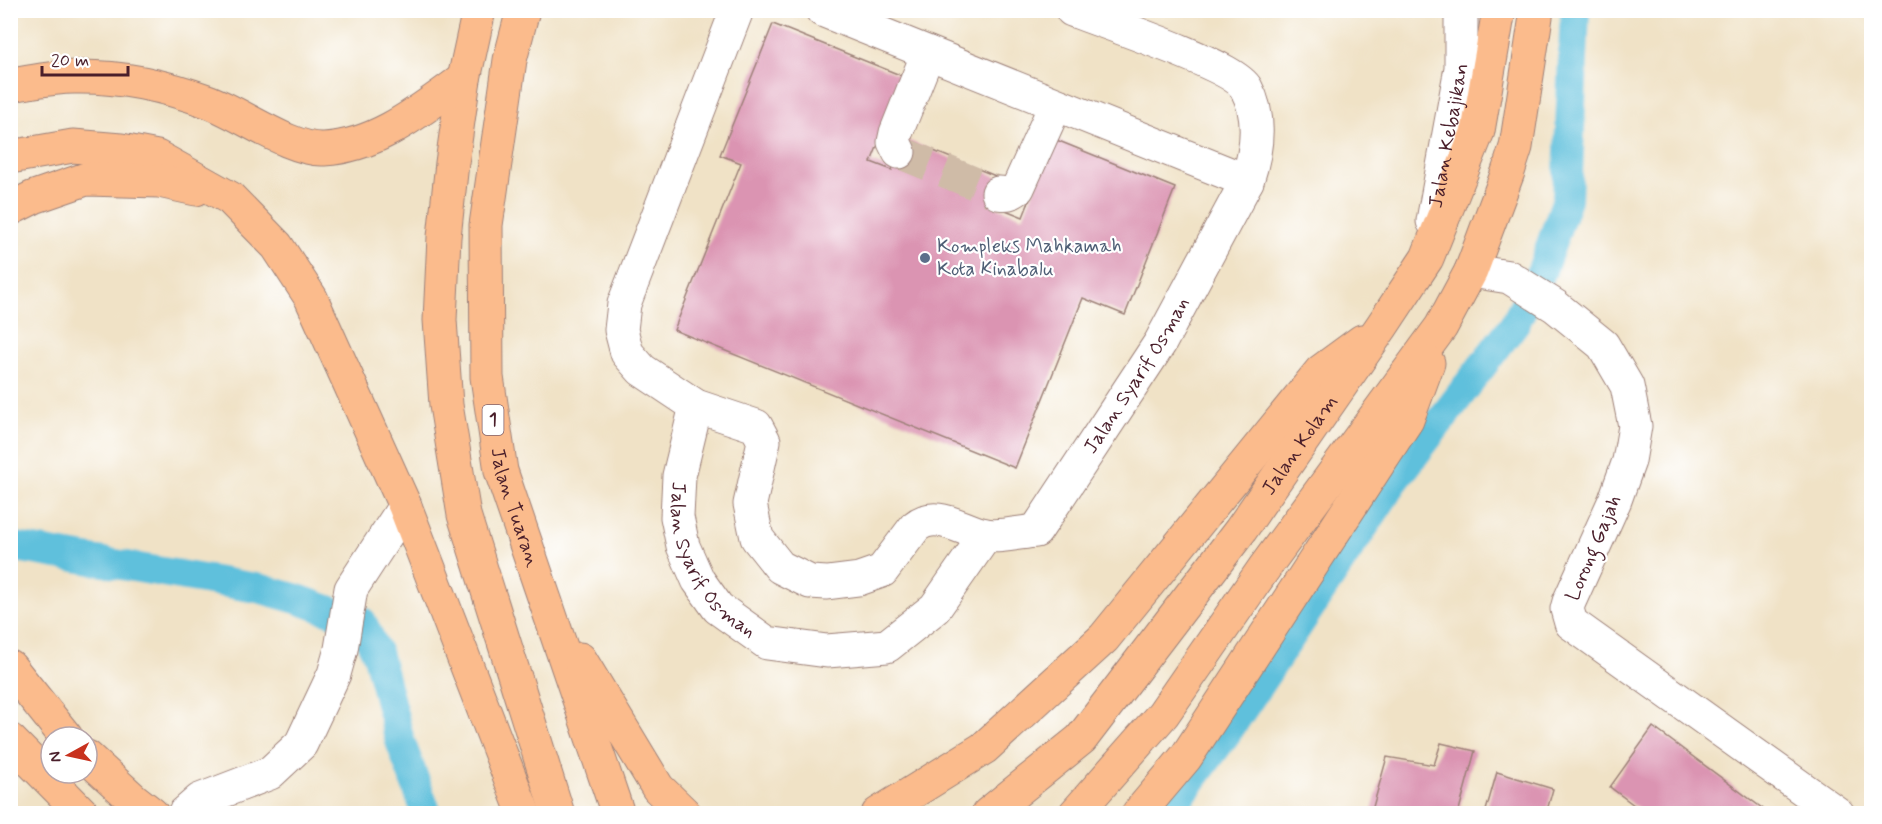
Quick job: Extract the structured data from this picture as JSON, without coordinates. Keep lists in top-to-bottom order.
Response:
{
  "streets": {
    "main road": ["1", "Jalan Kolam", "Jalan Tuaran"],
    "street": ["Jalan Kebajikan", "Jalan Syarif Osman", "Lorong Gajah"]
  },
  "crossings": [
    ["Jalan Kebajikan", "Jalan Kolam"]
  ],
  "places": ["Kompleks Mahkamah Kota Kinabalu"],
  "scale_bar": "20 m",
  "north": "left"
}
